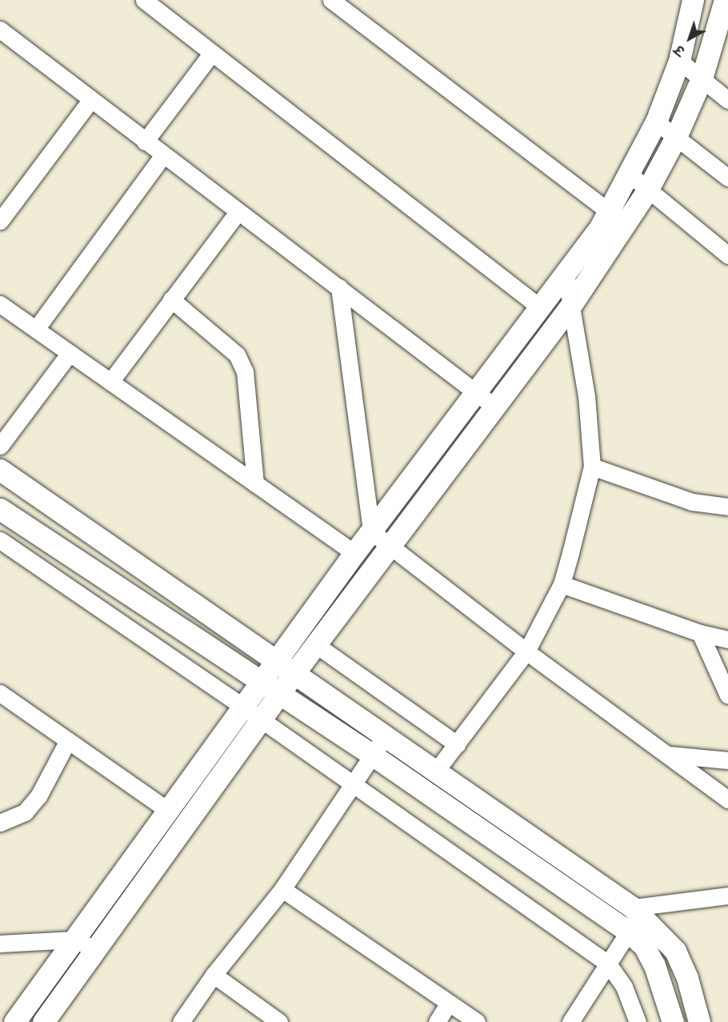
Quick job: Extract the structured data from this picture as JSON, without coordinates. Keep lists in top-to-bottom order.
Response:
{
  "north": "bottom left"
}
